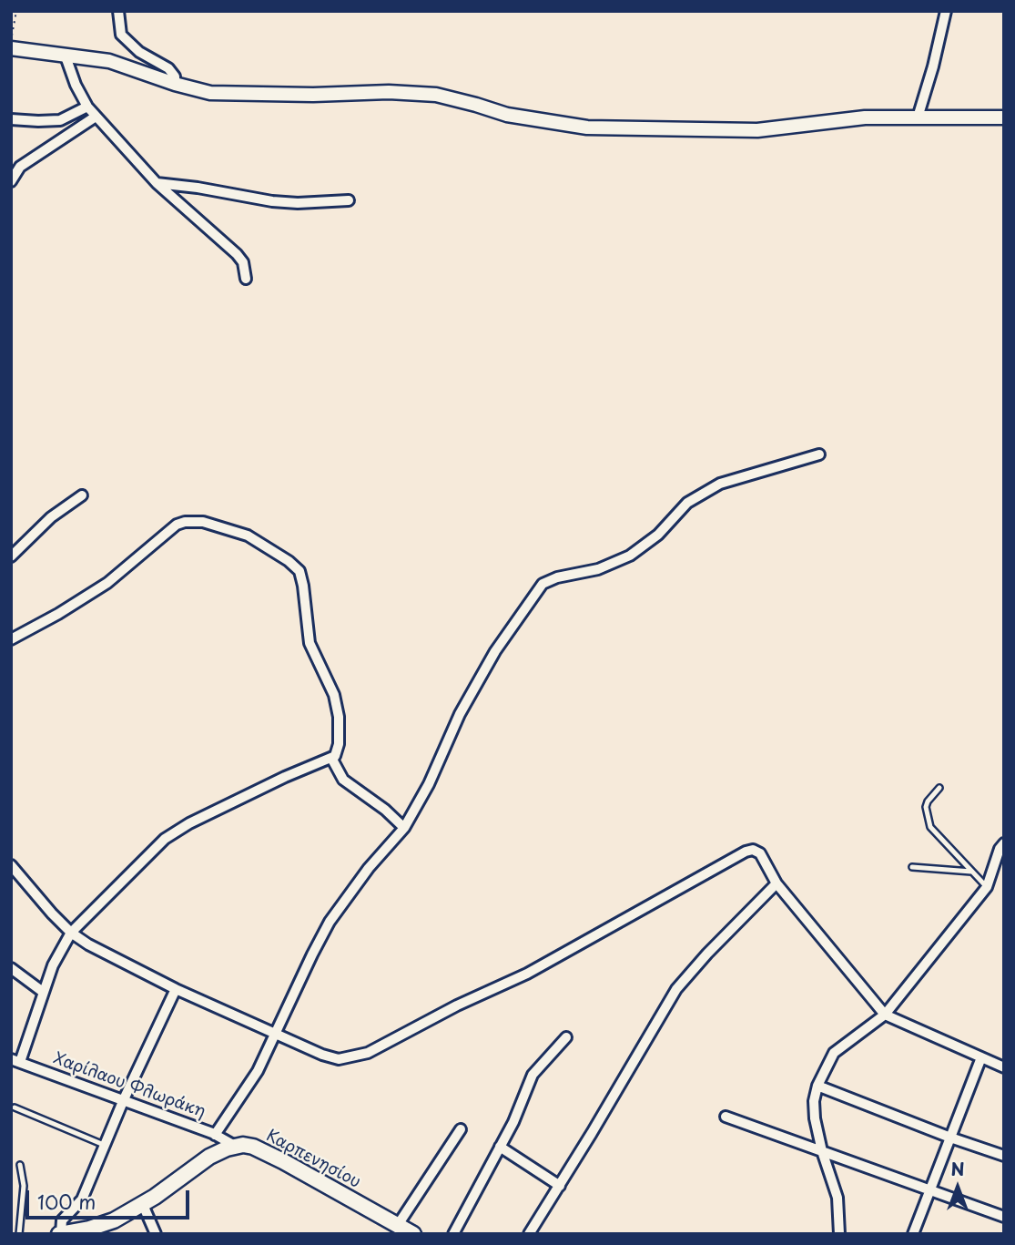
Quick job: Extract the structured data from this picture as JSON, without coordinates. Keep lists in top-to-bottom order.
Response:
{
  "streets": {
    "main road": ["Καρπενησίου"],
    "street": ["Χαρίλαου Φλωράκη"]
  },
  "crossings": [
    ["Χαρίλαου Φλωράκη", "Καρπενησίου"]
  ],
  "scale_bar": "100 m",
  "north": "top"
}
